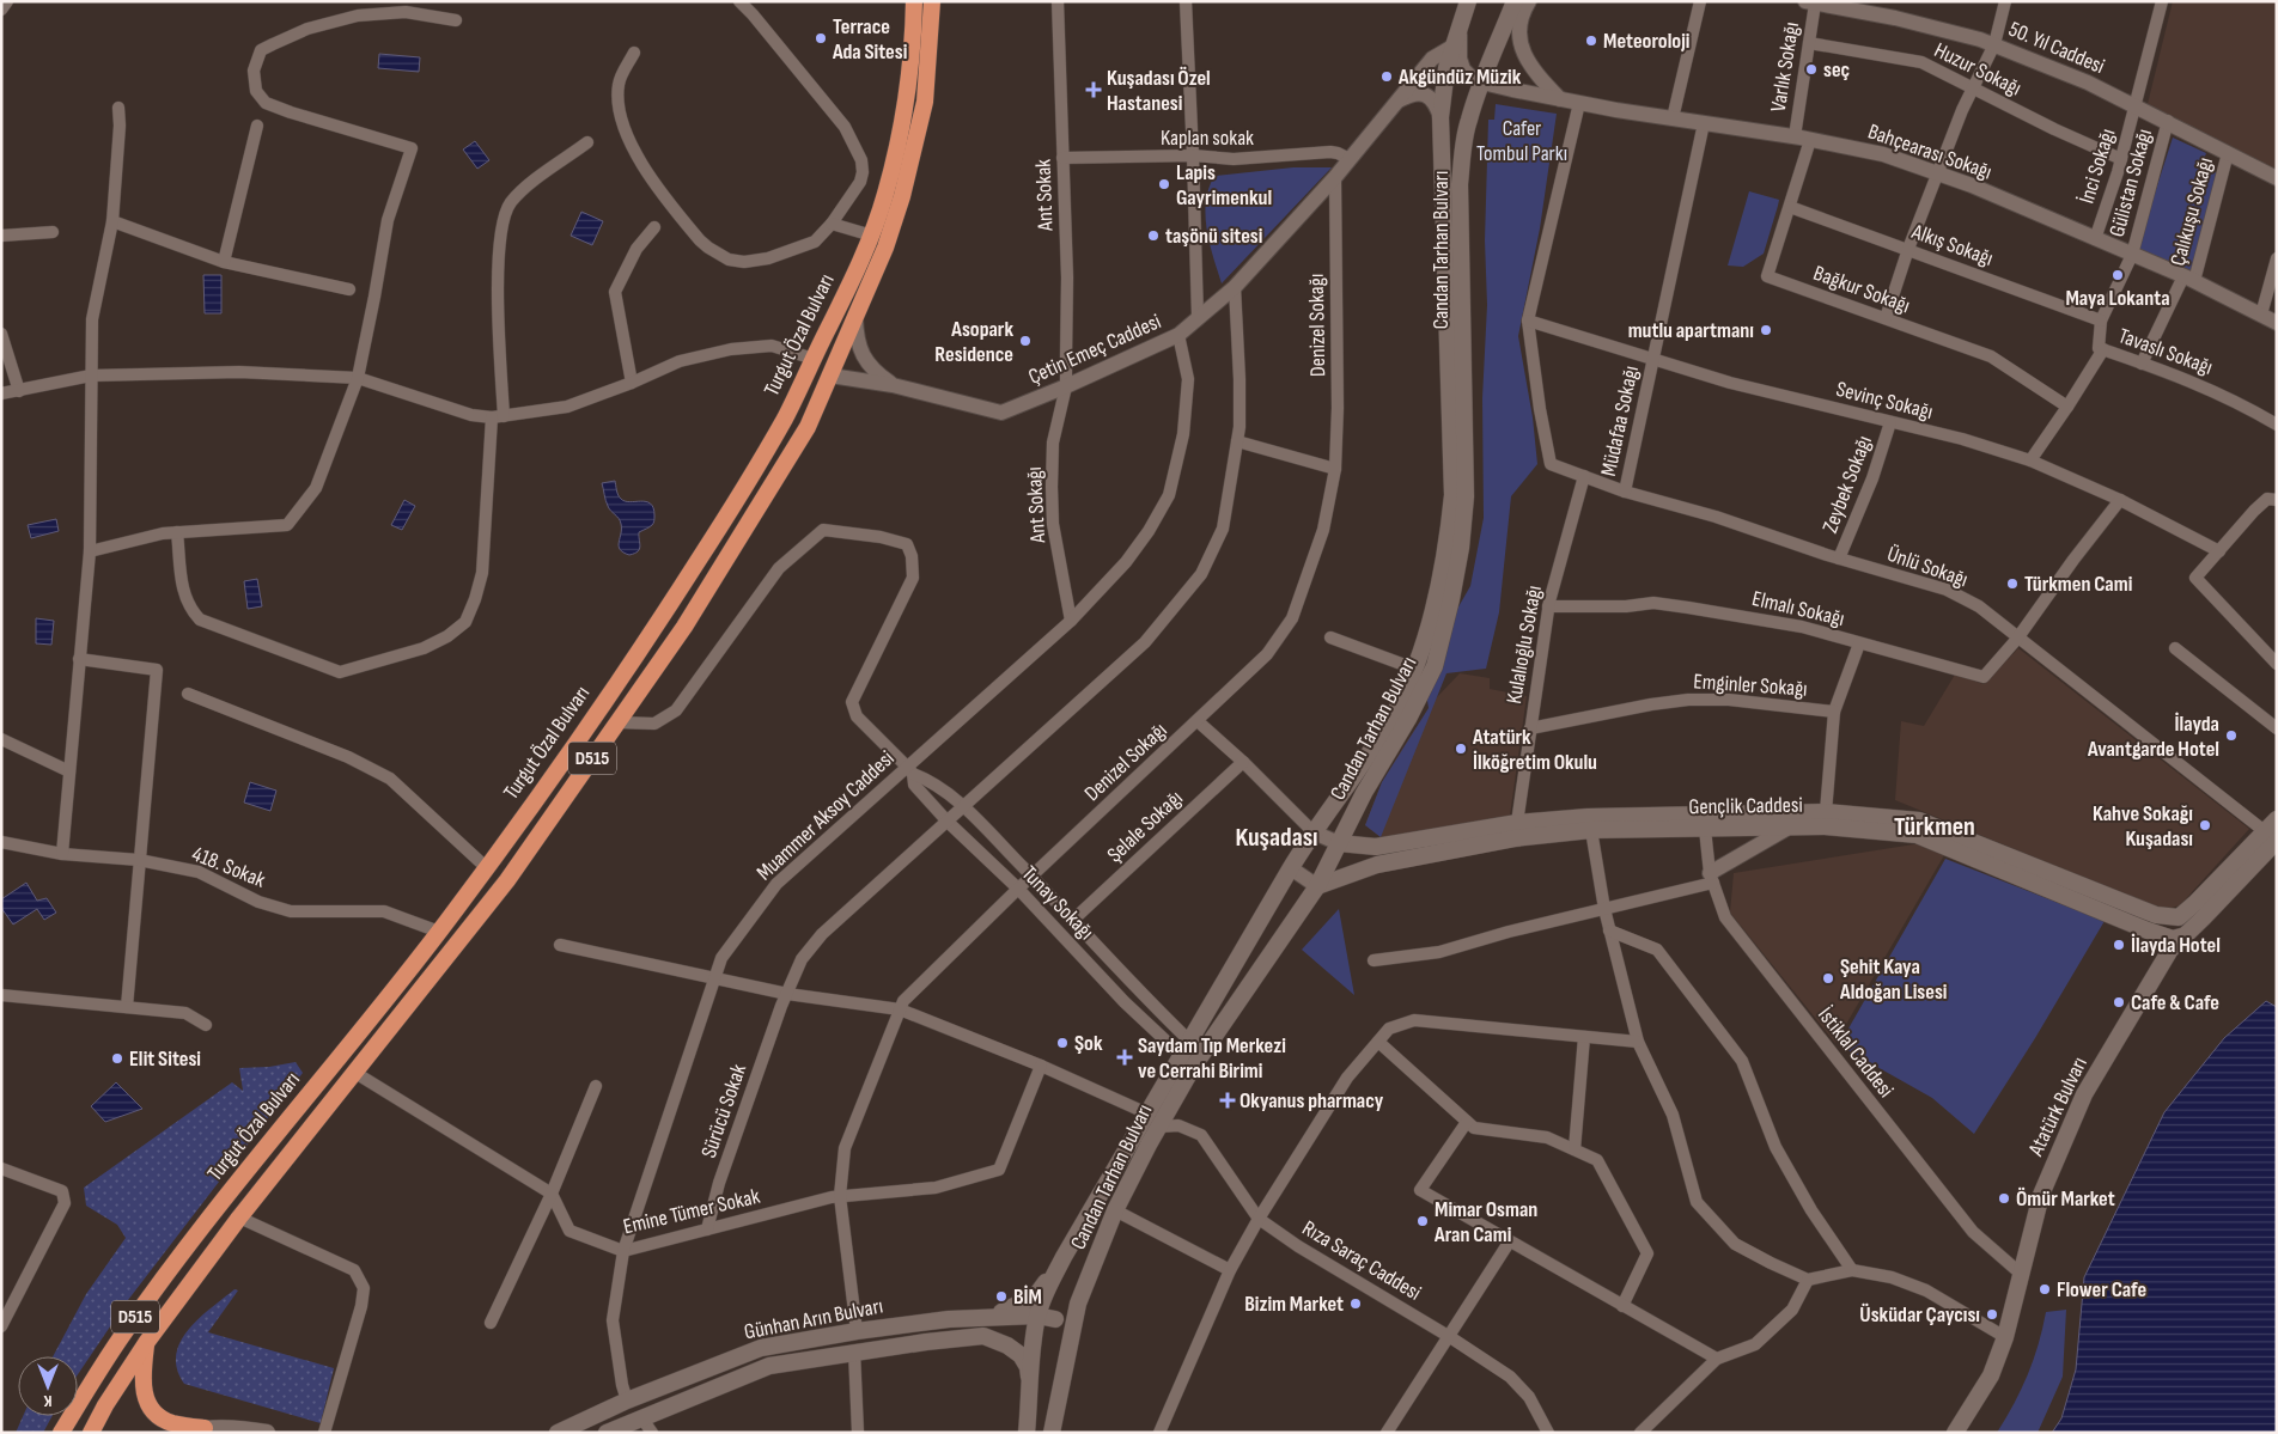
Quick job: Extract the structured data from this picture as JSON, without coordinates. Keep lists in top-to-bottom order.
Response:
{
  "streets": {
    "highway": ["Turgut Özal Bulvarı", "D515"],
    "main road": [
      "Candan Tarhan Bulvarı",
      "Gençlik Caddesi",
      "Atatürk Bulvarı",
      "Günhan Arın Bulvarı"
    ],
    "street": [
      "50. Yıl Caddesi",
      "Varlık Sokağı",
      "Huzur Sokağı",
      "Kaplan sokak",
      "Bahçearası Sokağı",
      "İnci Sokağı",
      "Gülistan Sokağı",
      "Ant Sokak",
      "Çalıkuşu Sokağı",
      "Alkış Sokağı",
      "Bağkur Sokağı",
      "Denizel Sokağı",
      "Çetin Emeç Caddesi",
      "Tavaslı Sokağı",
      "Sevinç Sokağı",
      "Müdafaa Sokağı",
      "Zeybek Sokağı",
      "Ant Sokağı",
      "Ünlü Sokağı",
      "Elmalı Sokağı",
      "Kulalıoğlu Sokağı",
      "Emginler Sokağı",
      "Muammer Aksoy Caddesi",
      "Şelale Sokağı",
      "418. Sokak",
      "Tunay Sokağı",
      "İstiklal Caddesi",
      "Sürücü Sokak",
      "Emine Tümer Sokak",
      "Rıza Saraç Caddesi"
    ]
  },
  "crossings": [
    ["50. Yıl Caddesi", "Varlık Sokağı"],
    ["50. Yıl Caddesi", "İnci Sokağı"],
    ["50. Yıl Caddesi", "Gülistan Sokağı"],
    ["50. Yıl Caddesi", "Çalıkuşu Sokağı"],
    ["Varlık Sokağı", "Huzur Sokağı"],
    ["Varlık Sokağı", "Bahçearası Sokağı"],
    ["Huzur Sokağı", "İnci Sokağı"],
    ["Kaplan sokak", "Ant Sokak"],
    ["Kaplan sokak", "Çetin Emeç Caddesi"],
    ["Bahçearası Sokağı", "İnci Sokağı"],
    ["Bahçearası Sokağı", "Gülistan Sokağı"],
    ["Bahçearası Sokağı", "Çalıkuşu Sokağı"],
    ["Bahçearası Sokağı", "Candan Tarhan Bulvarı"],
    ["Bahçearası Sokağı", "Bağkur Sokağı"],
    ["Bahçearası Sokağı", "Tavaslı Sokağı"],
    ["Bahçearası Sokağı", "Müdafaa Sokağı"],
    ["Gülistan Sokağı", "Tavaslı Sokağı"],
    ["Ant Sokak", "Çetin Emeç Caddesi"],
    ["Ant Sokak", "Ant Sokağı"],
    ["Çalıkuşu Sokağı", "Tavaslı Sokağı"],
    ["Alkış Sokağı", "Bağkur Sokağı"],
    ["Alkış Sokağı", "Tavaslı Sokağı"],
    ["Candan Tarhan Bulvarı", "Çetin Emeç Caddesi"],
    ["Candan Tarhan Bulvarı", "Gençlik Caddesi"],
    ["Candan Tarhan Bulvarı", "Tunay Sokağı"],
    ["Candan Tarhan Bulvarı", "Rıza Saraç Caddesi"],
    ["Candan Tarhan Bulvarı", "Günhan Arın Bulvarı"],
    ["Denizel Sokağı", "Çetin Emeç Caddesi"],
    ["Denizel Sokağı", "Tunay Sokağı"],
    ["Denizel Sokağı", "Emine Tümer Sokak"],
    ["Denizel Sokağı", "Rıza Saraç Caddesi"],
    ["Denizel Sokağı", "Günhan Arın Bulvarı"],
    ["Turgut Özal Bulvarı", "Çetin Emeç Caddesi"],
    ["Turgut Özal Bulvarı", "418. Sokak"],
    ["Çetin Emeç Caddesi", "Ant Sokağı"],
    ["Çetin Emeç Caddesi", "Muammer Aksoy Caddesi"],
    ["Çetin Emeç Caddesi", "Sürücü Sokak"],
    ["Sevinç Sokağı", "Müdafaa Sokağı"],
    ["Sevinç Sokağı", "Zeybek Sokağı"],
    ["Sevinç Sokağı", "Ünlü Sokağı"],
    ["Müdafaa Sokağı", "Ünlü Sokağı"],
    ["Zeybek Sokağı", "Ünlü Sokağı"],
    ["Ant Sokağı", "Muammer Aksoy Caddesi"],
    ["Ünlü Sokağı", "Elmalı Sokağı"],
    ["Ünlü Sokağı", "Kulalıoğlu Sokağı"],
    ["Ünlü Sokağı", "Atatürk Bulvarı"],
    ["Elmalı Sokağı", "Kulalıoğlu Sokağı"],
    ["Kulalıoğlu Sokağı", "Emginler Sokağı"],
    ["Kulalıoğlu Sokağı", "Gençlik Caddesi"],
    ["Emginler Sokağı", "Gençlik Caddesi"],
    ["Gençlik Caddesi", "İstiklal Caddesi"],
    ["Gençlik Caddesi", "Atatürk Bulvarı"],
    ["Muammer Aksoy Caddesi", "Tunay Sokağı"],
    ["Muammer Aksoy Caddesi", "Emine Tümer Sokak"],
    ["Muammer Aksoy Caddesi", "Rıza Saraç Caddesi"],
    ["Muammer Aksoy Caddesi", "Günhan Arın Bulvarı"],
    ["Şelale Sokağı", "Tunay Sokağı"],
    ["Tunay Sokağı", "Sürücü Sokak"],
    ["İstiklal Caddesi", "Atatürk Bulvarı"],
    ["Sürücü Sokak", "Emine Tümer Sokak"],
    ["Sürücü Sokak", "Rıza Saraç Caddesi"],
    ["Emine Tümer Sokak", "Rıza Saraç Caddesi"]
  ],
  "districts": ["Türkmen", "Kuşadası"],
  "parks": ["Cafer Tombul Parkı"],
  "places": {
    "other": [
      "Terrace Ada Sitesi",
      "Meteoroloji",
      "seç",
      "Akgündüz Müzik",
      "Lapis Gayrimenkul",
      "taşönü sitesi",
      "Maya Lokanta",
      "mutlu apartmanı",
      "Asopark Residence",
      "Türkmen Cami",
      "İlayda Avantgarde Hotel",
      "Atatürk İlköğretim Okulu",
      "Kahve Sokağı Kuşadası",
      "İlayda Hotel",
      "Şehit Kaya Aldoğan Lisesi",
      "Cafe & Cafe",
      "Şok",
      "Elit Sitesi",
      "Ömür Market",
      "Mimar Osman Aran Cami",
      "Flower Cafe",
      "BİM",
      "Bizim Market",
      "Üsküdar Çaycısı"
    ],
    "health": ["Kuşadası Özel Hastanesi", "Saydam Tıp Merkezi ve Cerrahi Birimi", "Okyanus pharmacy"]
  },
  "north": "bottom"
}
